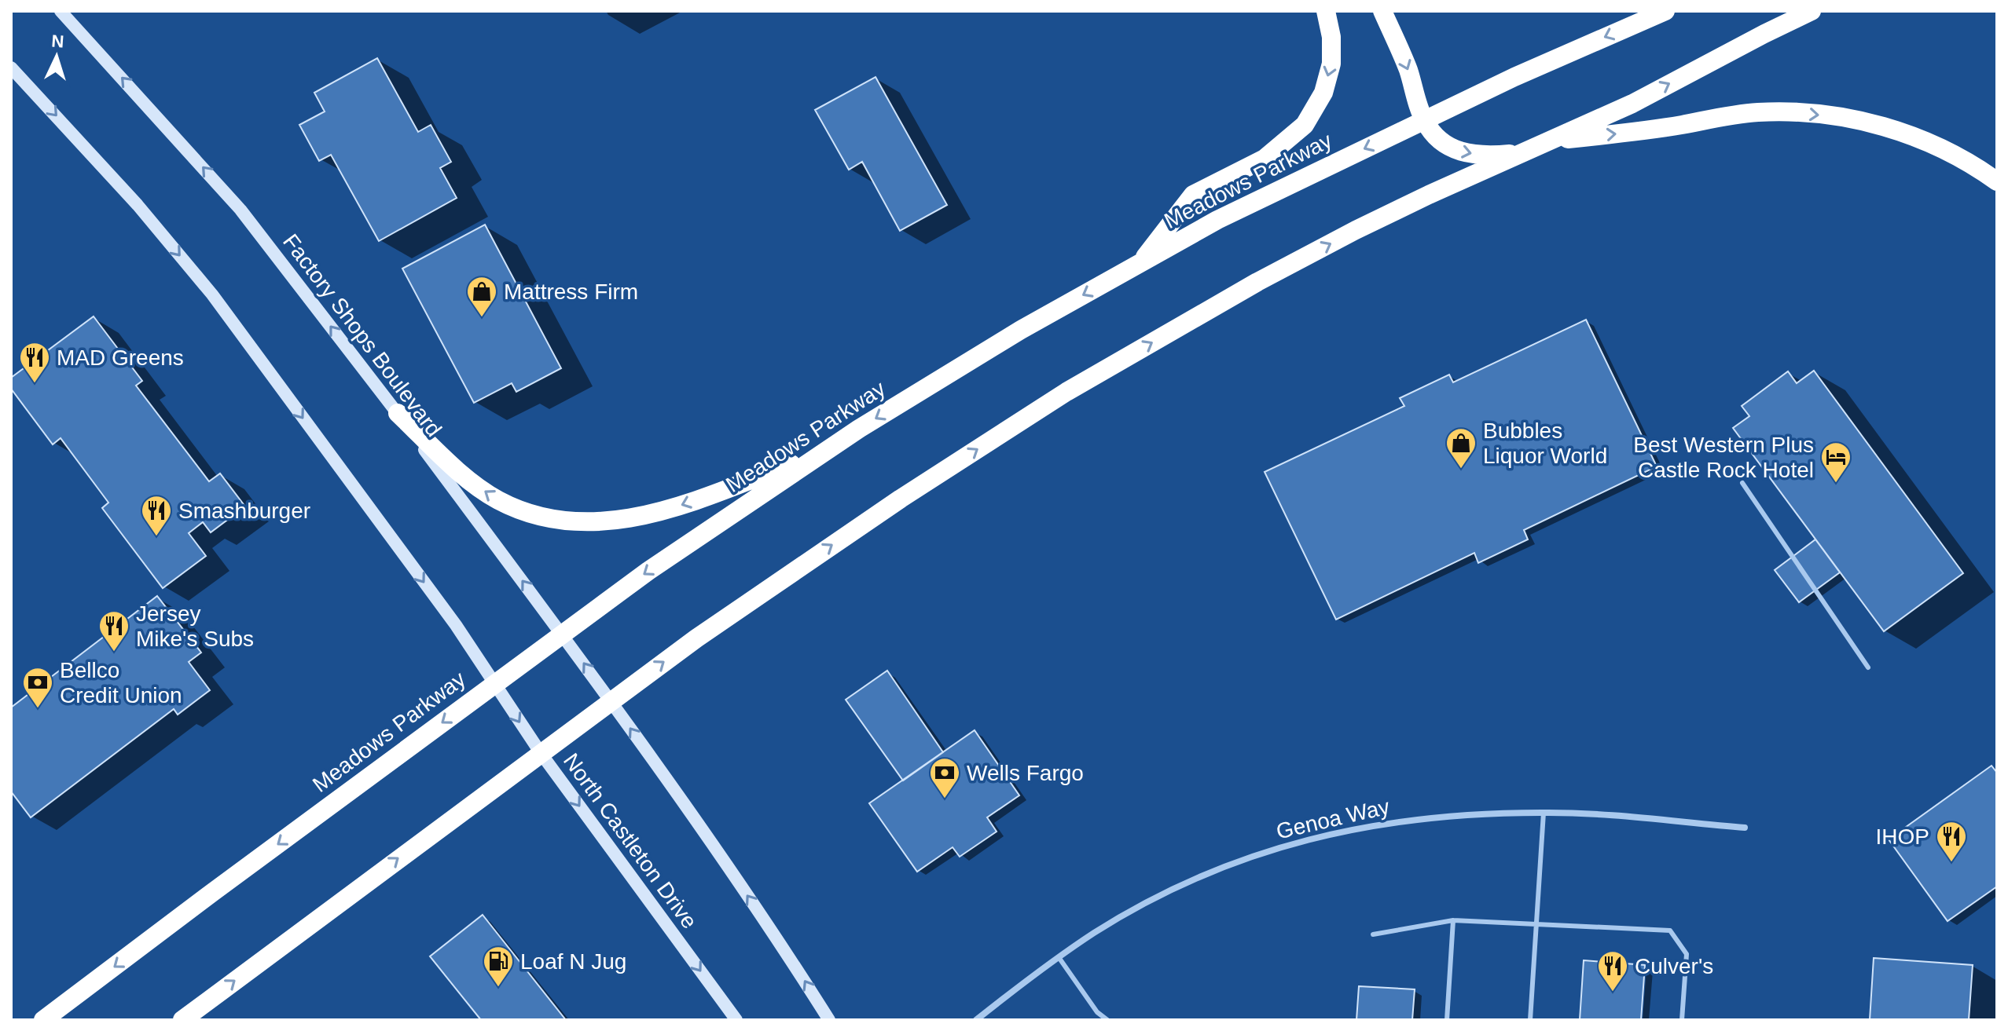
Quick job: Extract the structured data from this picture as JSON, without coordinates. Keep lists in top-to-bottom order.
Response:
{
  "streets": {
    "highway": ["Meadows Parkway"],
    "main road": ["Factory Shops Boulevard", "North Castleton Drive"],
    "street": ["Genoa Way"]
  },
  "crossings": [
    ["Meadows Parkway", "Factory Shops Boulevard"],
    ["Meadows Parkway", "North Castleton Drive"]
  ],
  "places": {
    "shop": ["Mattress Firm", "Bubbles Liquor World"],
    "restaurant": [
      "MAD Greens",
      "Smashburger",
      "Jersey Mike's Subs",
      "IHOP",
      "Culver's"
    ],
    "hotel": ["Best Western Plus Castle Rock Hotel"],
    "bank": ["Bellco Credit Union", "Wells Fargo"],
    "fuel station": ["Loaf N Jug"]
  },
  "north": "top"
}
